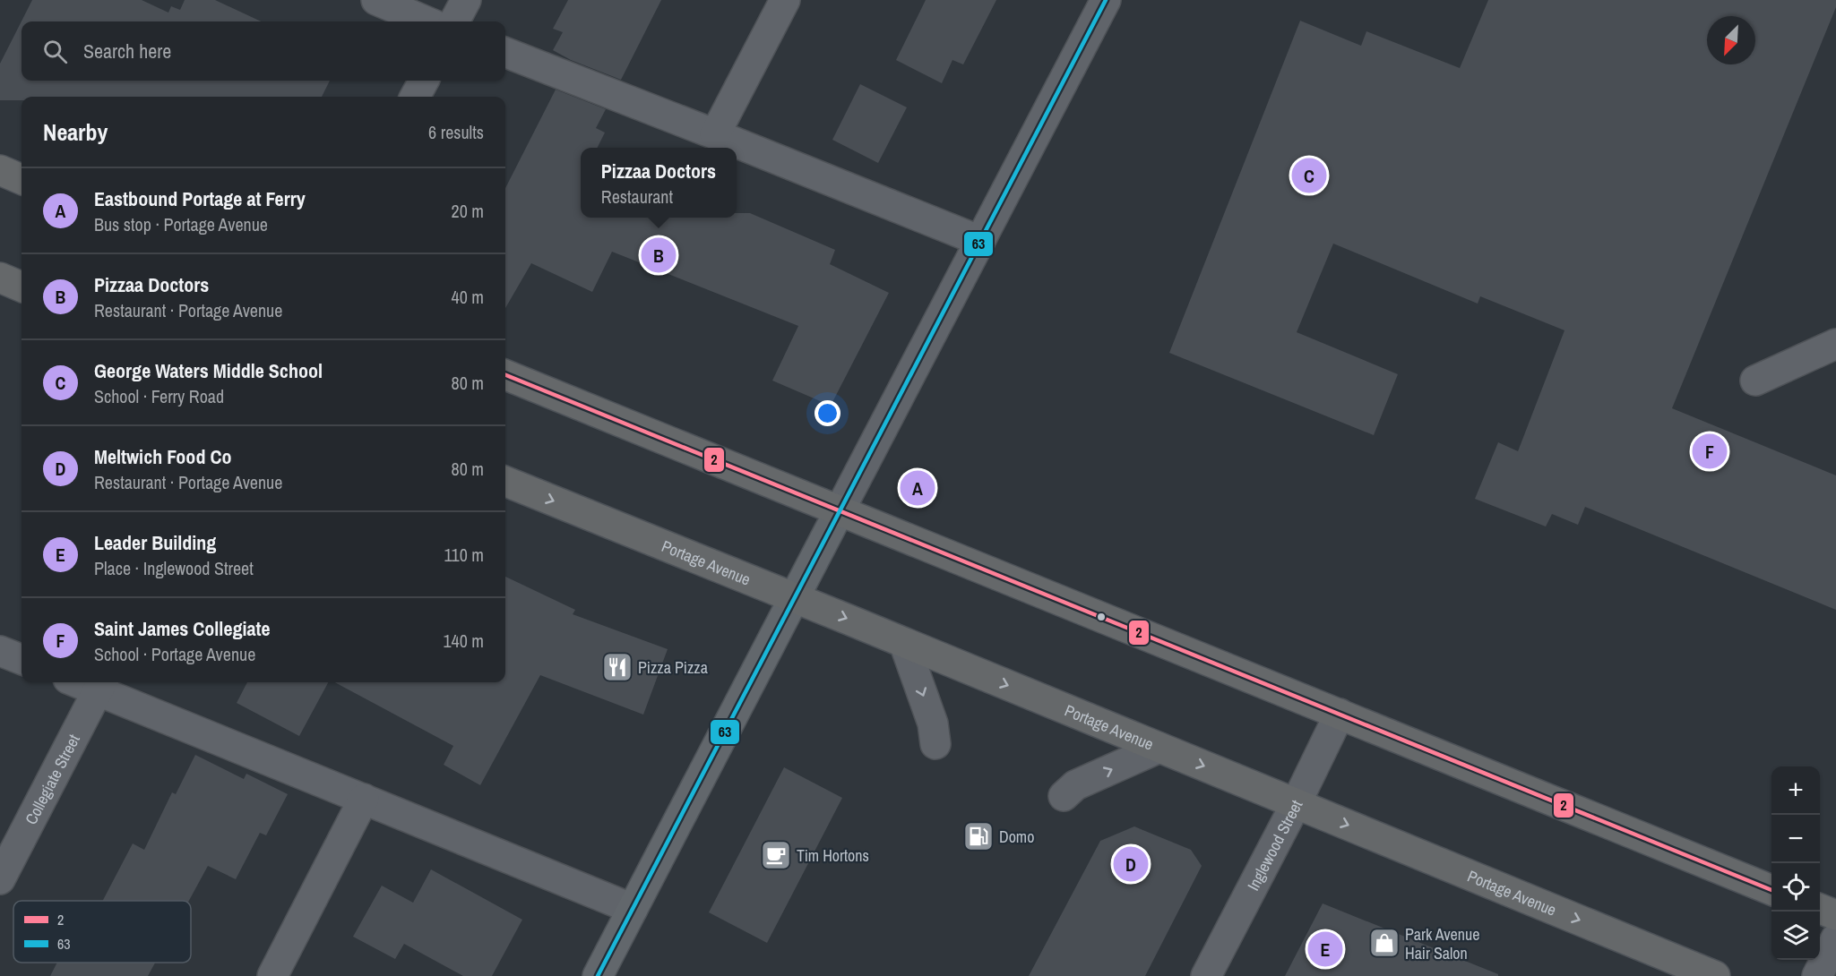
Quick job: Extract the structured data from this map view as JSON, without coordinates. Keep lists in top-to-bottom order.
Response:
{
  "streets": {
    "highway": ["Portage Avenue"],
    "street": ["Collegiate Street", "Inglewood Street"]
  },
  "crossings": [
    ["Portage Avenue", "Inglewood Street"]
  ],
  "places": {
    "restaurant": ["Pizza Pizza"],
    "fuel station": ["Domo"],
    "cafe": ["Tim Hortons"],
    "shop": ["Park Avenue Hair Salon"]
  },
  "lines": ["transit line 63", "transit line 2"],
  "legend": ["2", "63"],
  "north": "bottom left",
  "page": {
    "search": "Search here",
    "heading": ["Nearby", "6 results"],
    "popup": ["Pizzaa Doctors", "Restaurant"],
    "pins": [
      "C",
      "B",
      "F",
      "A",
      "D",
      "E"
    ],
    "list": [
      {
        "mark": "A",
        "name": "Eastbound Portage at Ferry",
        "note": "Bus stop · Portage Avenue",
        "value": "20 m"
      },
      {
        "mark": "B",
        "name": "Pizzaa Doctors",
        "note": "Restaurant · Portage Avenue",
        "value": "40 m"
      },
      {
        "mark": "C",
        "name": "George Waters Middle School",
        "note": "School · Ferry Road",
        "value": "80 m"
      },
      {
        "mark": "D",
        "name": "Meltwich Food Co",
        "note": "Restaurant · Portage Avenue",
        "value": "80 m"
      },
      {
        "mark": "E",
        "name": "Leader Building",
        "note": "Place · Inglewood Street",
        "value": "110 m"
      },
      {
        "mark": "F",
        "name": "Saint James Collegiate",
        "note": "School · Portage Avenue",
        "value": "140 m"
      }
    ],
    "map_buttons": ["+", "−"]
  }
}
